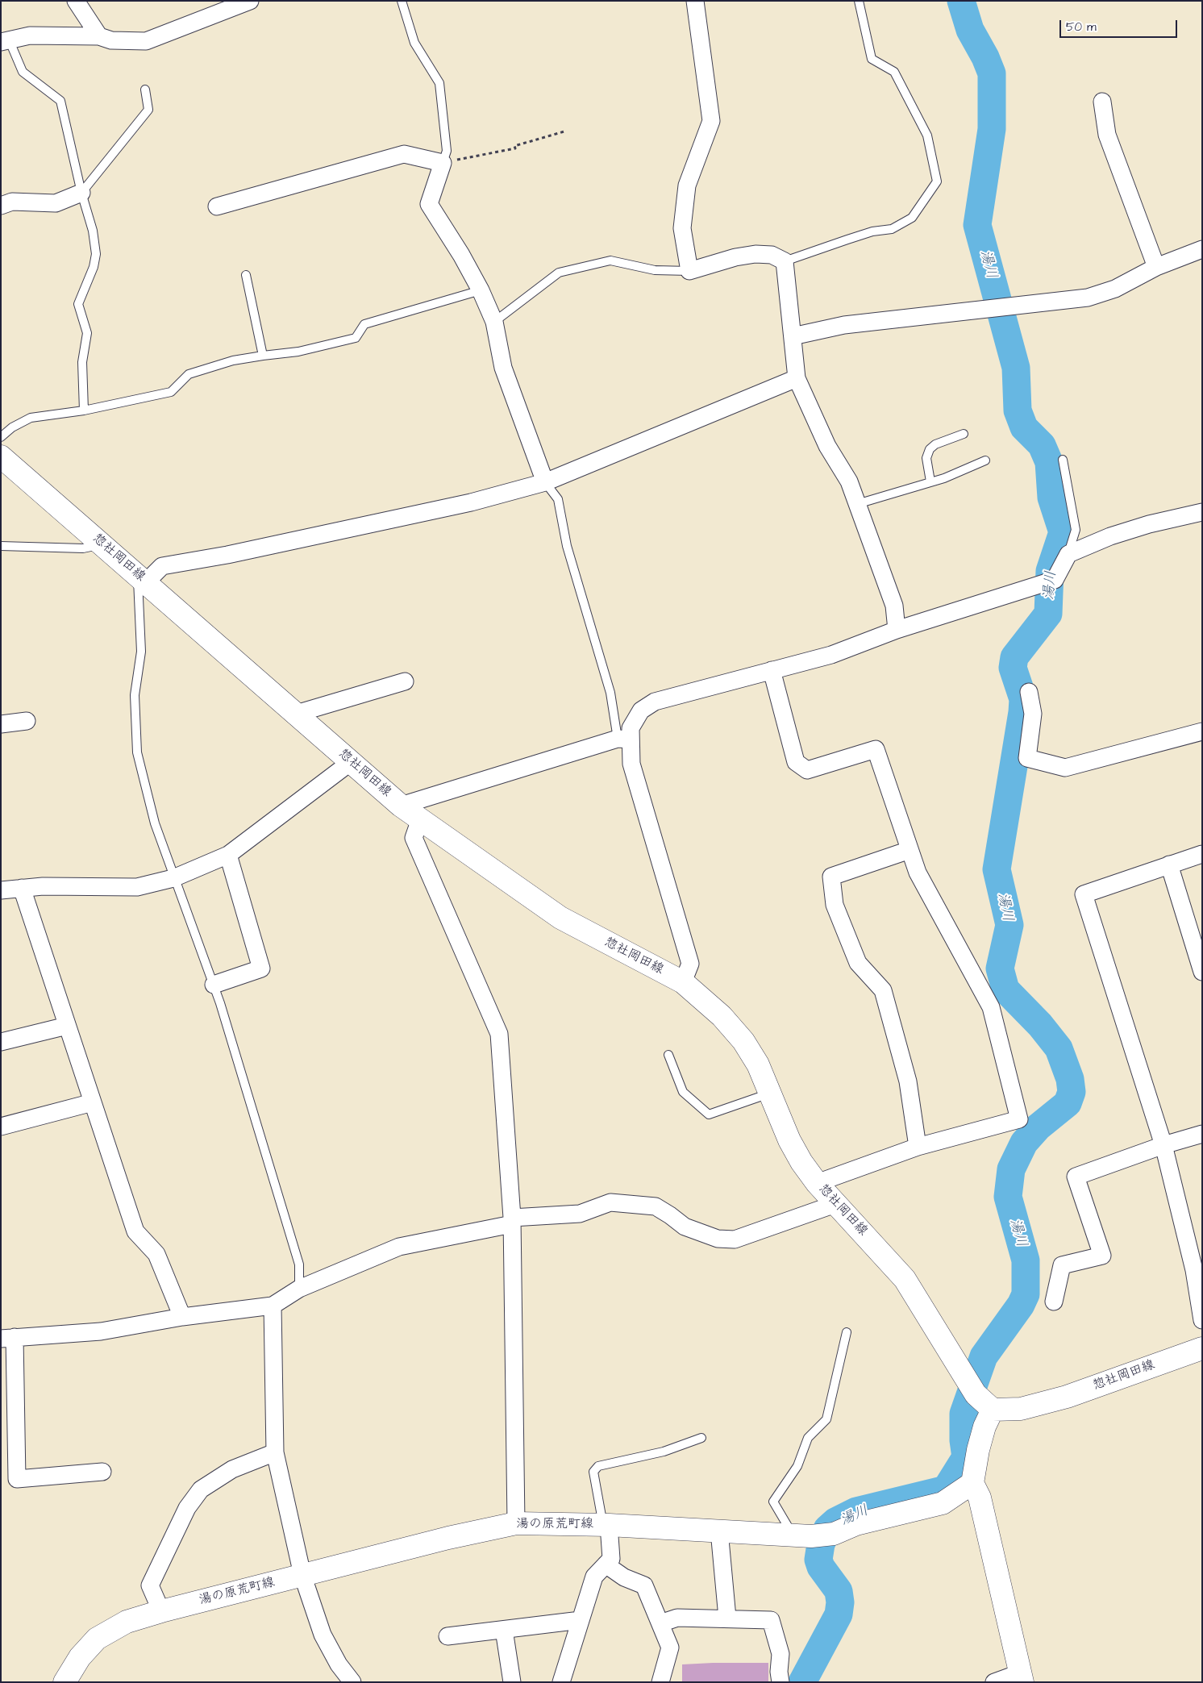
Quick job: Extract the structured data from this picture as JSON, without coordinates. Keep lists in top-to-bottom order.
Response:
{
  "streets": {
    "main road": ["惣社岡田線", "湯の原荒町線"]
  },
  "water": ["湯川"],
  "scale_bar": "50 m"
}
